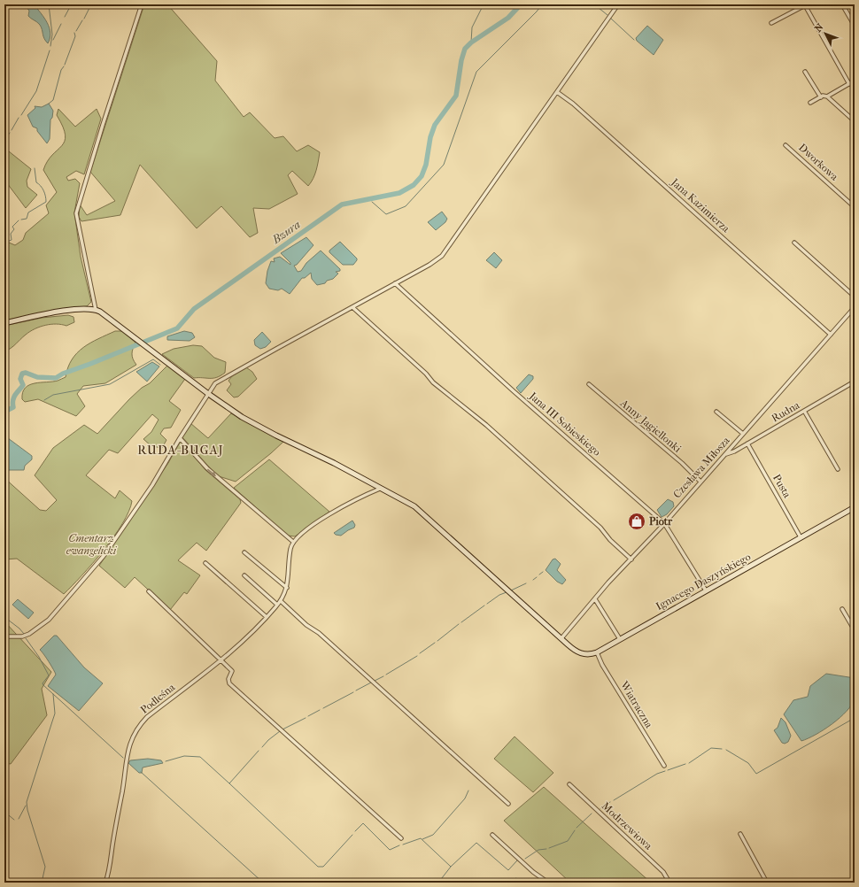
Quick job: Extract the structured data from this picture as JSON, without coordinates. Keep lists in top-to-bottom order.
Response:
{
  "streets": {
    "street": [
      "Dworkowa",
      "Jana Kazimierza",
      "Rudna",
      "Jana III Sobieskiego",
      "Anny Jagiellonki",
      "Czesława Miłosza",
      "Pusta",
      "Ignacego Daszyńskiego",
      "Podleśna",
      "Wiatraczna",
      "Modrzewiowa"
    ]
  },
  "crossings": [
    ["Jana Kazimierza", "Czesława Miłosza"],
    ["Rudna", "Czesława Miłosza"],
    ["Rudna", "Pusta"],
    ["Jana III Sobieskiego", "Czesława Miłosza"],
    ["Jana III Sobieskiego", "Ignacego Daszyńskiego"],
    ["Anny Jagiellonki", "Czesława Miłosza"],
    ["Czesława Miłosza", "Ignacego Daszyńskiego"],
    ["Pusta", "Ignacego Daszyńskiego"],
    ["Ignacego Daszyńskiego", "Wiatraczna"]
  ],
  "districts": ["RUDA-BUGAJ"],
  "water": ["Bzura"],
  "parks": ["Cmentarz ewangelicki"],
  "places": {
    "shop": ["Piotr"]
  },
  "north": "top left"
}
